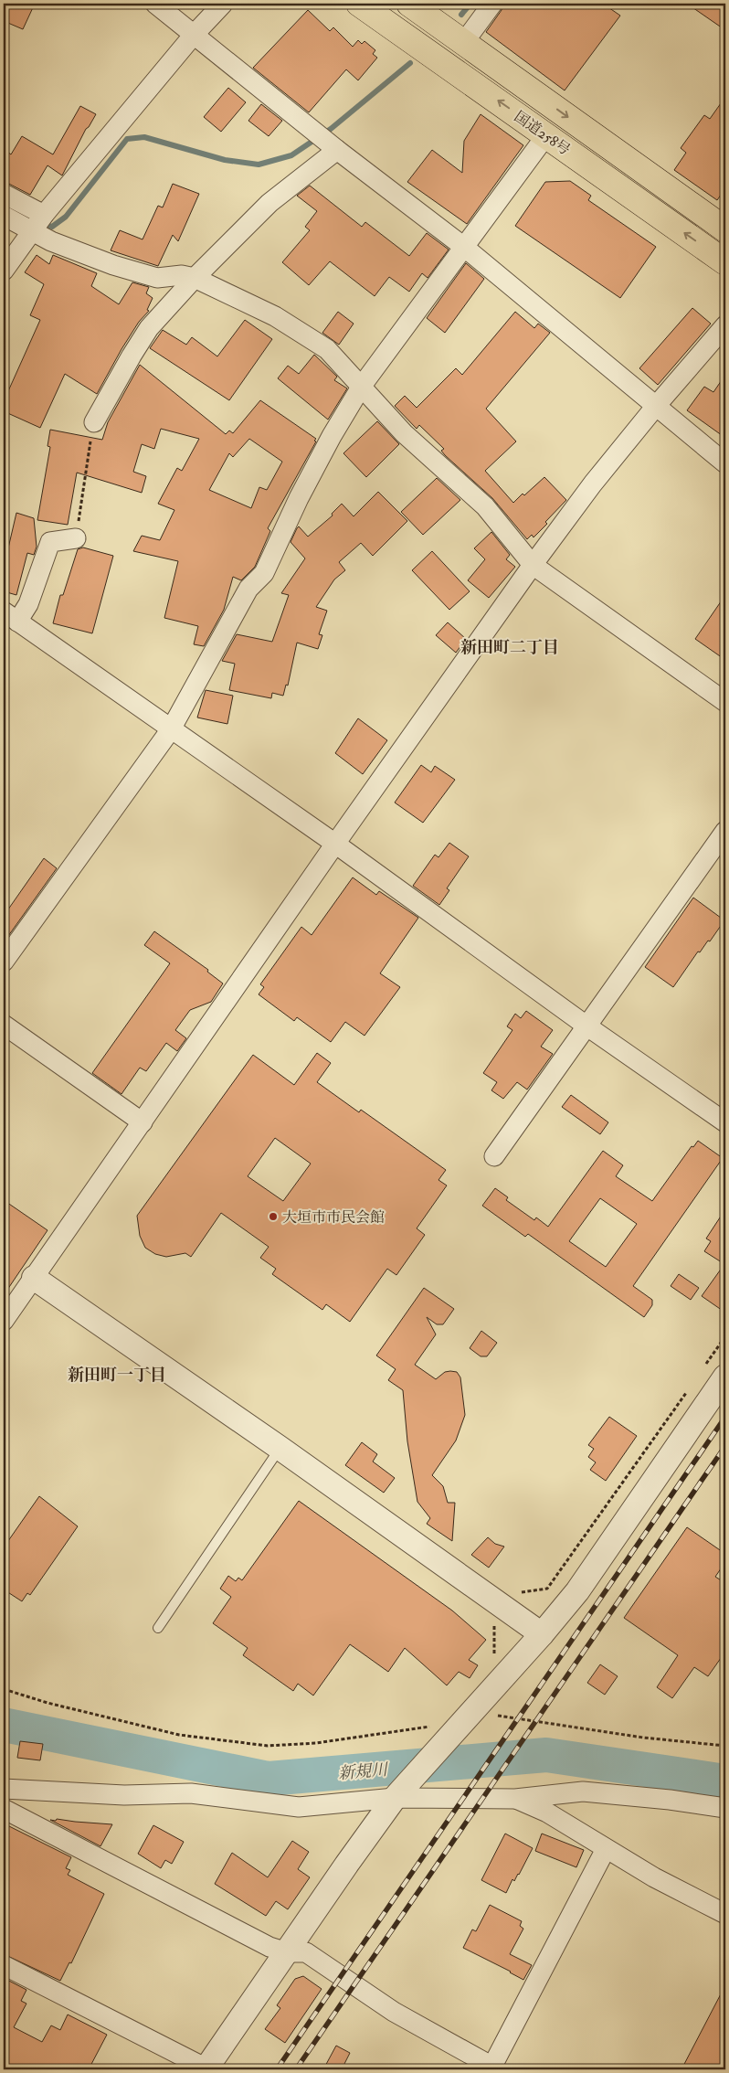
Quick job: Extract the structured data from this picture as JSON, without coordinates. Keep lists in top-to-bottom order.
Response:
{
  "streets": {
    "highway": ["国道258号"]
  },
  "districts": ["新田町二丁目", "新田町一丁目"],
  "water": ["新規川"],
  "places": ["大垣市市民会館"]
}
